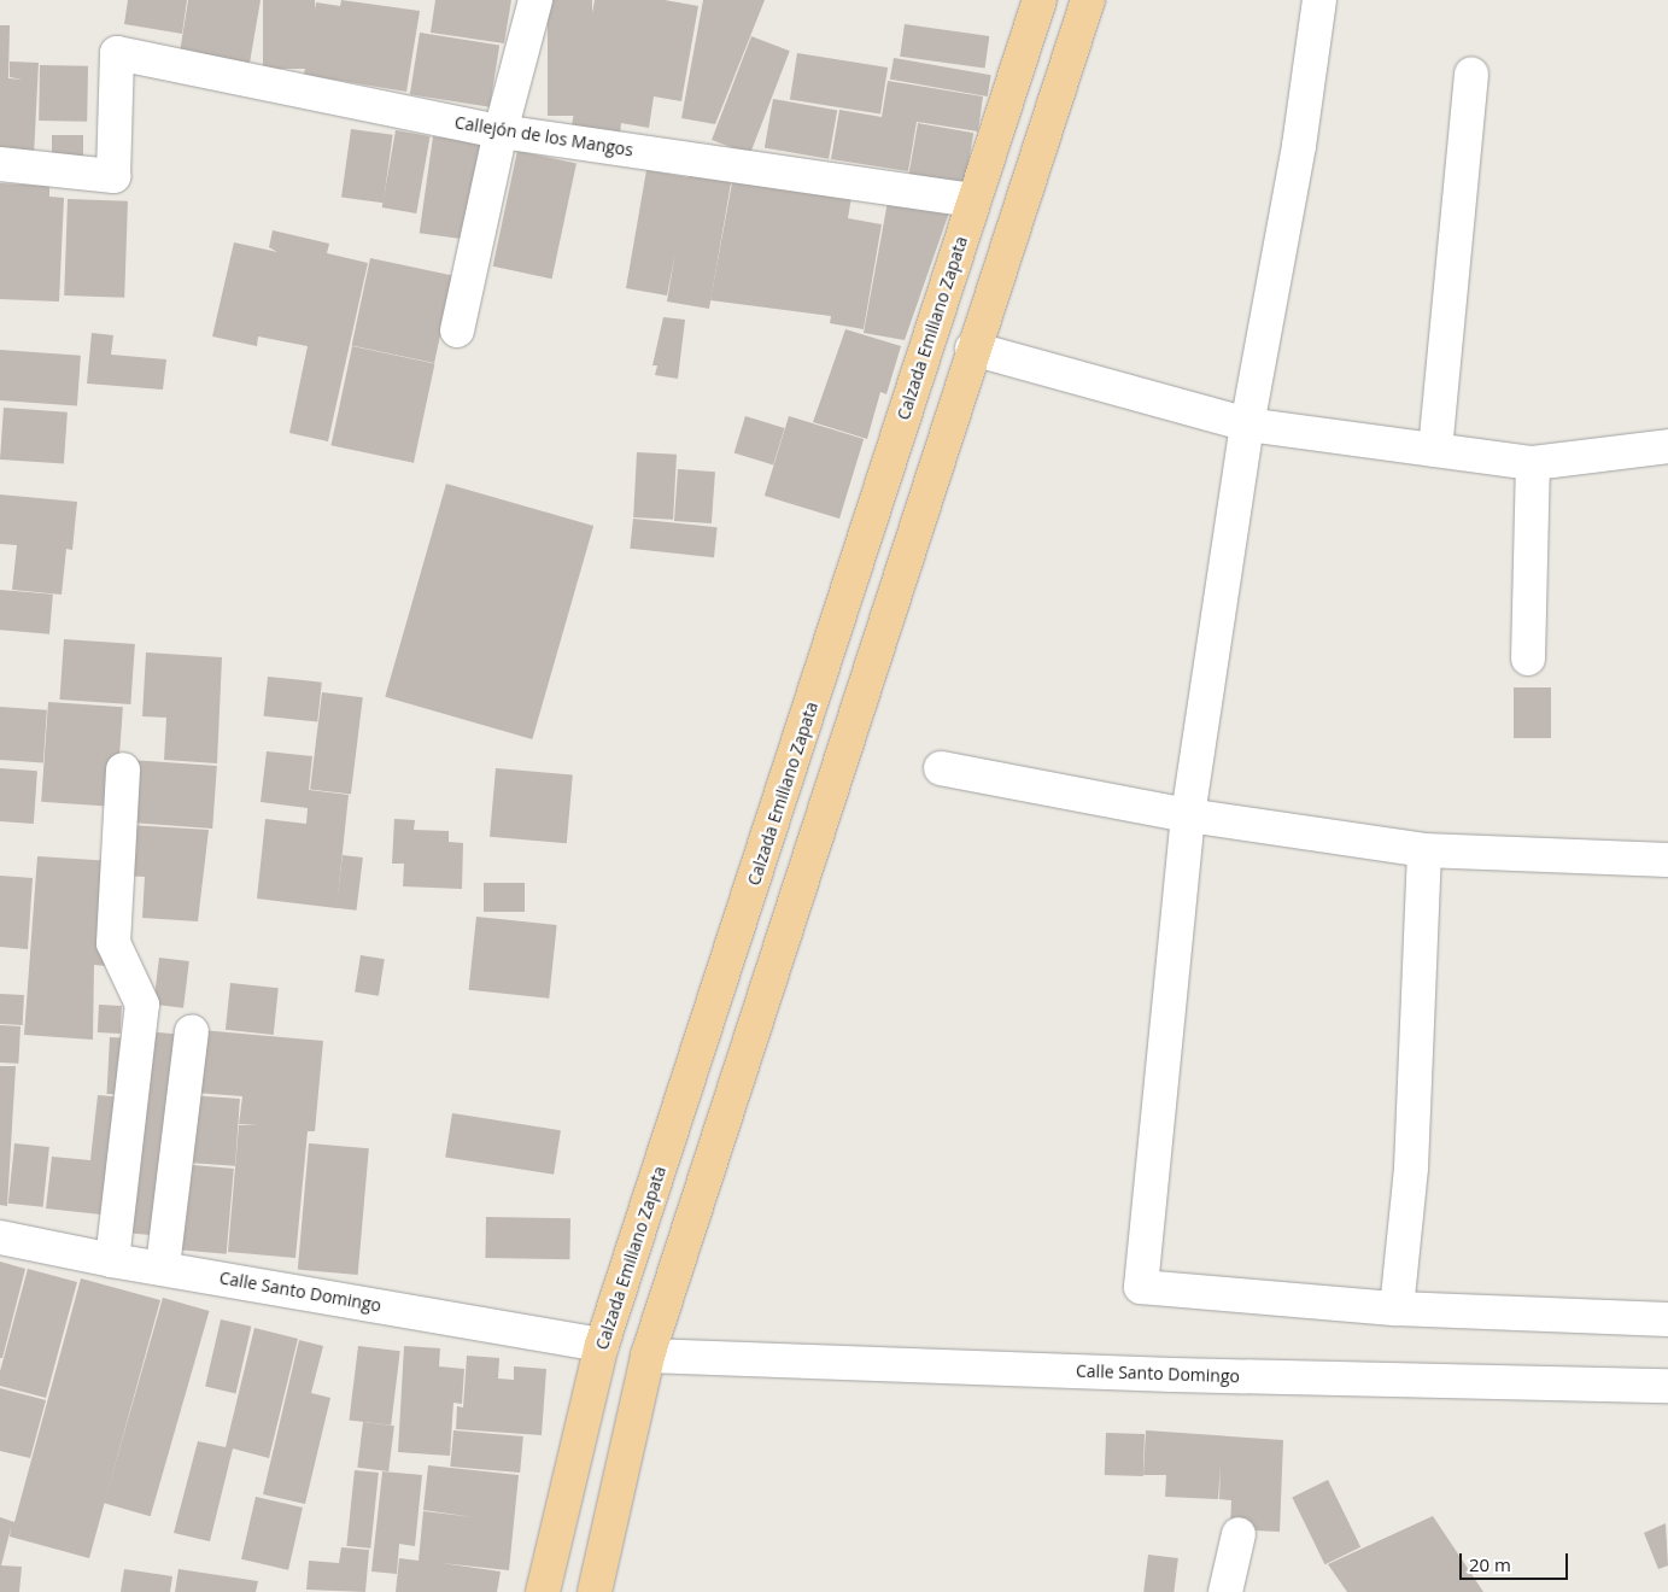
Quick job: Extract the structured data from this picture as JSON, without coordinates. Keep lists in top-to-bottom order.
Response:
{
  "streets": {
    "main road": ["Calzada Emiliano Zapata"],
    "street": ["Callejón de los Mangos", "Calle Santo Domingo"]
  },
  "crossings": [
    ["Callejón de los Mangos", "Calzada Emiliano Zapata"],
    ["Calzada Emiliano Zapata", "Calle Santo Domingo"]
  ],
  "scale_bar": "20 m"
}
